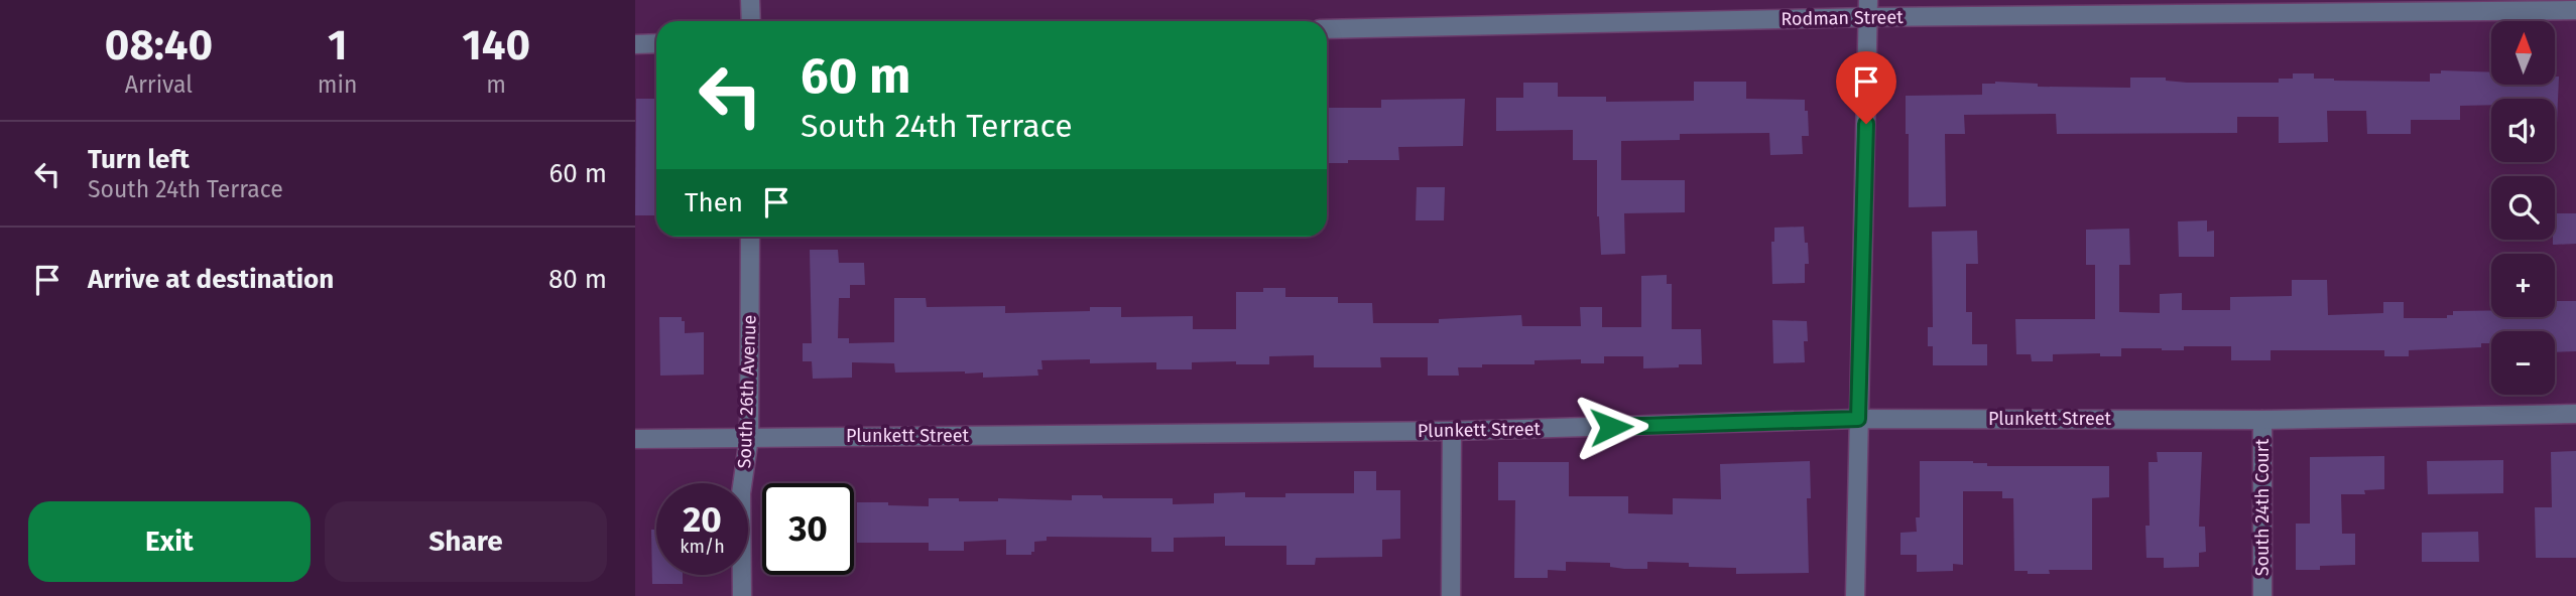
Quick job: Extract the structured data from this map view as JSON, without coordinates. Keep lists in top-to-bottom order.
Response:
{
  "streets": {
    "street": [
      "Rodman Street",
      "South 26th Avenue",
      "Plunkett Street",
      "South 24th Court"
    ]
  },
  "crossings": [
    ["South 26th Avenue", "Plunkett Street"],
    ["Plunkett Street", "South 24th Court"]
  ],
  "north": "top",
  "page": {
    "eta": [
      "08:40",
      "Arrival",
      "1",
      "min",
      "140",
      "m"
    ],
    "map_buttons": ["+", "−"],
    "turn": ["60 m", "South 24th Terrace"],
    "list": [
      {
        "name": "Turn left",
        "note": "South 24th Terrace",
        "value": "60 m"
      },
      {
        "name": "Arrive at destination",
        "value": "80 m"
      }
    ],
    "then": "Then",
    "speed": "20 km/h",
    "limit": "30",
    "buttons": ["Exit", "Share"]
  }
}
